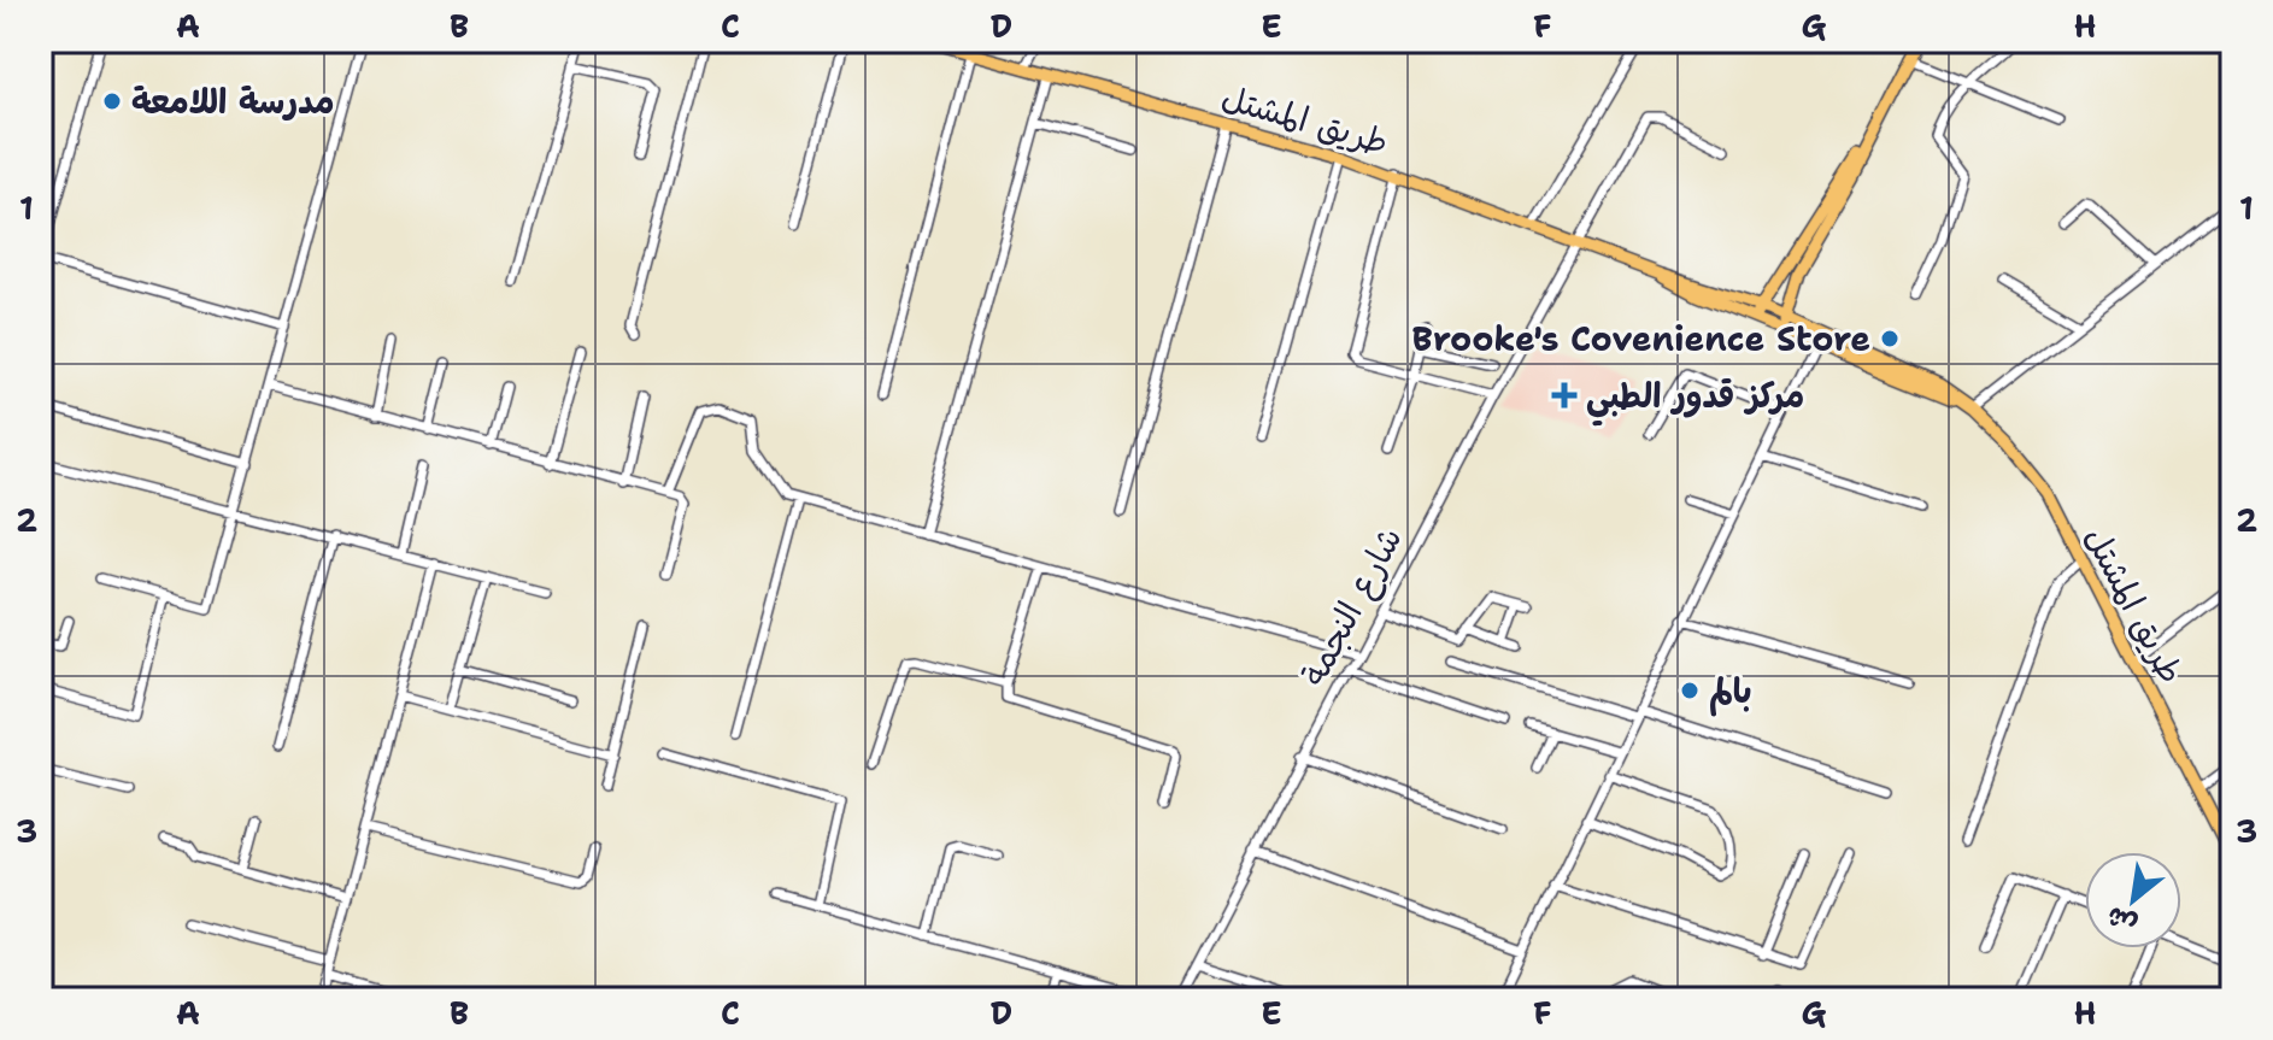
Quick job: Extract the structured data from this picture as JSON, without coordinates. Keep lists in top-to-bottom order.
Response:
{
  "streets": {
    "main road": ["طريق المشتل"],
    "street": ["شارع النجمة"]
  },
  "crossings": [
    ["طريق المشتل", "شارع النجمة"]
  ],
  "places": {
    "other": ["مدرسة اللامعة", "Brooke's Covenience Store", "بالم"],
    "health": ["مركز قدور الطبي"]
  },
  "north": "bottom left",
  "grid": {
    "columns": [
      "A",
      "B",
      "C",
      "D",
      "E",
      "F",
      "G",
      "H"
    ],
    "rows": ["1", "2", "3"]
  }
}
